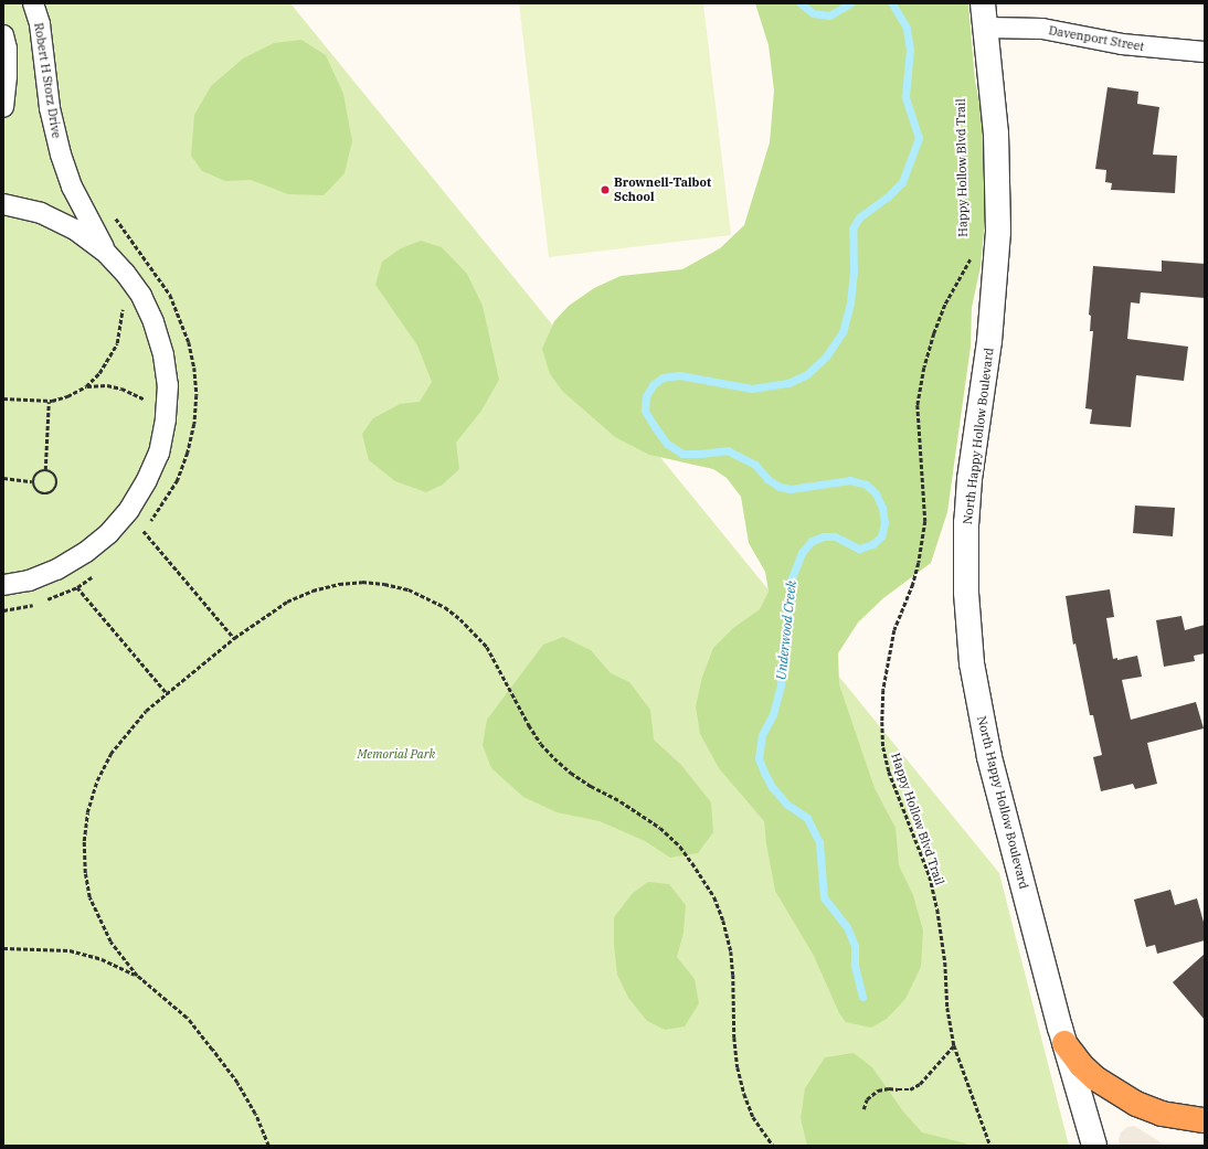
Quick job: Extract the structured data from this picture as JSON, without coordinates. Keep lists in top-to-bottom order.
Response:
{
  "streets": {
    "street": ["Davenport Street", "Robert H Storz Drive", "North Happy Hollow Boulevard"],
    "path": ["Happy Hollow Blvd Trail"]
  },
  "crossings": [
    ["Davenport Street", "North Happy Hollow Boulevard"]
  ],
  "water": ["Underwood Creek"],
  "parks": ["Memorial Park"],
  "places": ["Brownell-Talbot School"]
}
